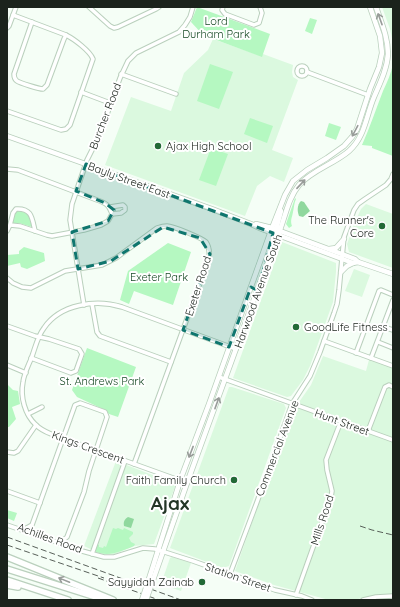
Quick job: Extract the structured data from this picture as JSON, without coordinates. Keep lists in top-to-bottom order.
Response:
{
  "streets": {
    "main road": ["Bayly Street East", "Harwood Avenue South"],
    "street": [
      "Burcher Road",
      "Exeter Road",
      "Hunt Street",
      "Kings Crescent",
      "Commercial Avenue",
      "Mills Road",
      "Achilles Road",
      "Station Street"
    ]
  },
  "crossings": [
    ["Burcher Road", "Bayly Street East"],
    ["Burcher Road", "Exeter Road"],
    ["Burcher Road", "Kings Crescent"],
    ["Bayly Street East", "Harwood Avenue South"],
    ["Exeter Road", "Kings Crescent"],
    ["Harwood Avenue South", "Hunt Street"],
    ["Harwood Avenue South", "Kings Crescent"],
    ["Harwood Avenue South", "Achilles Road"],
    ["Harwood Avenue South", "Station Street"],
    ["Hunt Street", "Commercial Avenue"],
    ["Hunt Street", "Mills Road"],
    ["Commercial Avenue", "Station Street"],
    ["Mills Road", "Station Street"],
    ["Achilles Road", "Station Street"]
  ],
  "districts": ["Ajax"],
  "parks": ["Lord Durham Park", "Exeter Park", "St. Andrews Park"],
  "places": [
    "Ajax High School",
    "The Runner's Core",
    "GoodLife Fitness",
    "Faith Family Church",
    "Sayyidah Zainab"
  ]
}
